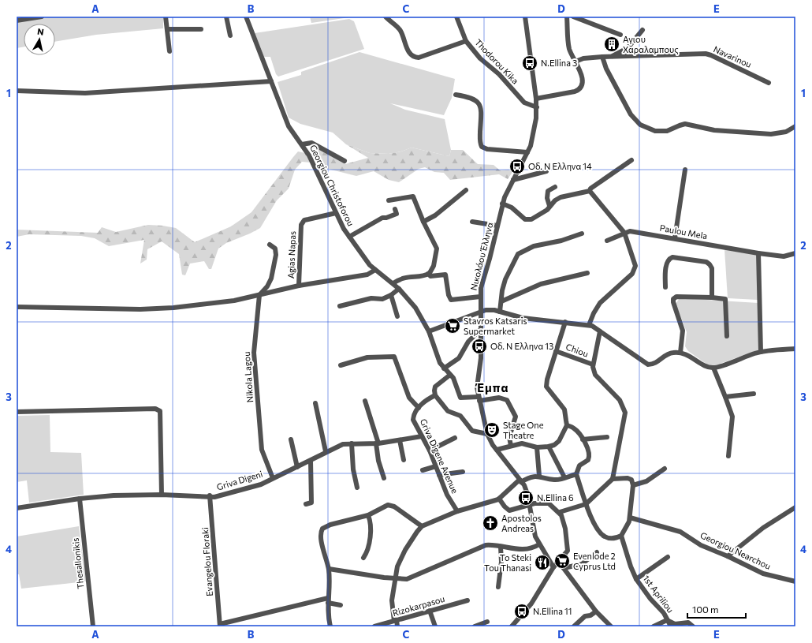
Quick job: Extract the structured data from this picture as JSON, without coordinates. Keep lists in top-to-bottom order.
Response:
{
  "streets": {
    "street": [
      "Navarinou",
      "Thodorou Kika",
      "Georgiou Christoforou",
      "Paulou Mela",
      "Agias Napas",
      "Νικολάου Έλληνα",
      "Chiou",
      "Nikola Lagou",
      "Griva Digene Avenue",
      "Griva Digeni",
      "Georgiou Nearchou",
      "Evangelou Floraki",
      "Thesallonikis",
      "1st Apriliou",
      "Rizokarpasou"
    ]
  },
  "crossings": [
    ["Thodorou Kika", "Νικολάου Έλληνα"],
    ["Georgiou Christoforou", "Agias Napas"],
    ["Georgiou Christoforou", "Νικολάου Έλληνα"],
    ["Nikola Lagou", "Griva Digeni"],
    ["Griva Digene Avenue", "Griva Digeni"],
    ["Griva Digeni", "Evangelou Floraki"],
    ["Griva Digeni", "Thesallonikis"]
  ],
  "districts": ["Έμπα"],
  "places": {
    "building": ["Αγιου Χαραλαμπους"],
    "bus stop": [
      "N.Ellina 3",
      "Οδ. Ν Ελληνα 14",
      "Οδ. Ν Ελληνα 13",
      "N.Ellina 6",
      "N.Ellina 11"
    ],
    "supermarket": ["Stavros Katsaris Supermarket", "Evenlode 2 Cyprus Ltd"],
    "theatre": ["Stage One Theatre"],
    "church": ["Apostolos Andreas"],
    "restaurant": ["To Steki Tou Thanasi"]
  },
  "scale_bar": "100 m",
  "north": "top",
  "grid": {
    "columns": [
      "A",
      "B",
      "C",
      "D",
      "E"
    ],
    "rows": [
      "1",
      "2",
      "3",
      "4"
    ]
  }
}
